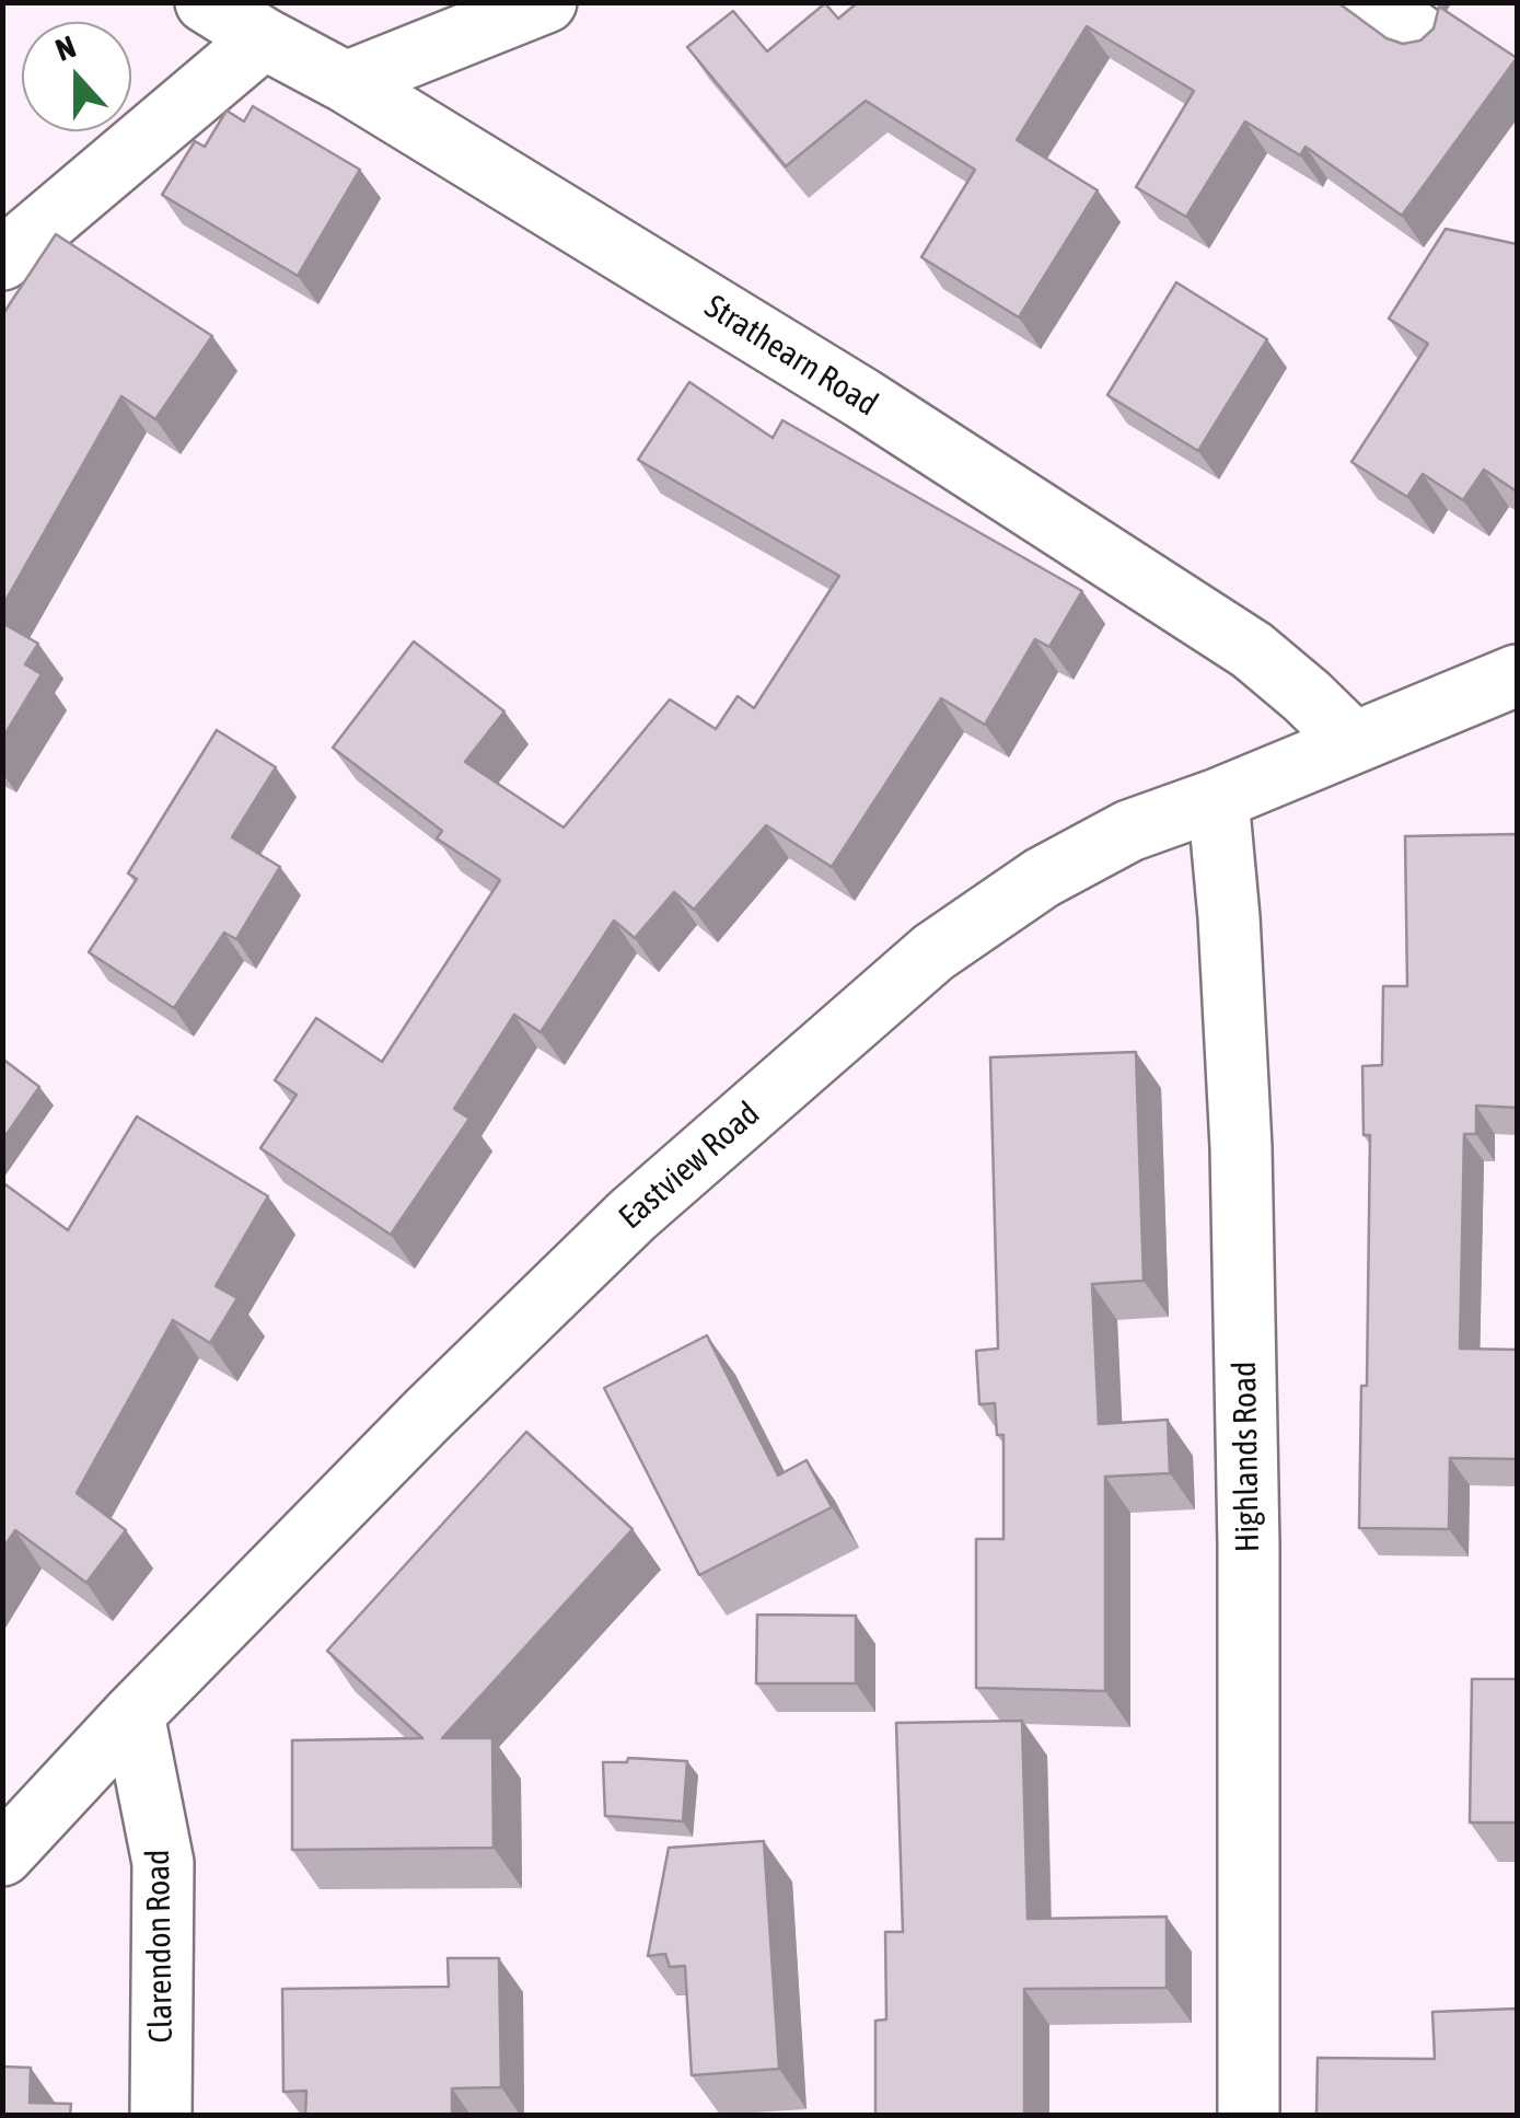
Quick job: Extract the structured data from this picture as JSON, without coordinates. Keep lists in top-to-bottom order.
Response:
{
  "streets": {
    "street": [
      "Strathearn Road",
      "Eastview Road",
      "Highlands Road",
      "Clarendon Road"
    ]
  },
  "crossings": [
    ["Strathearn Road", "Eastview Road"],
    ["Eastview Road", "Highlands Road"],
    ["Eastview Road", "Clarendon Road"]
  ],
  "north": "top"
}
